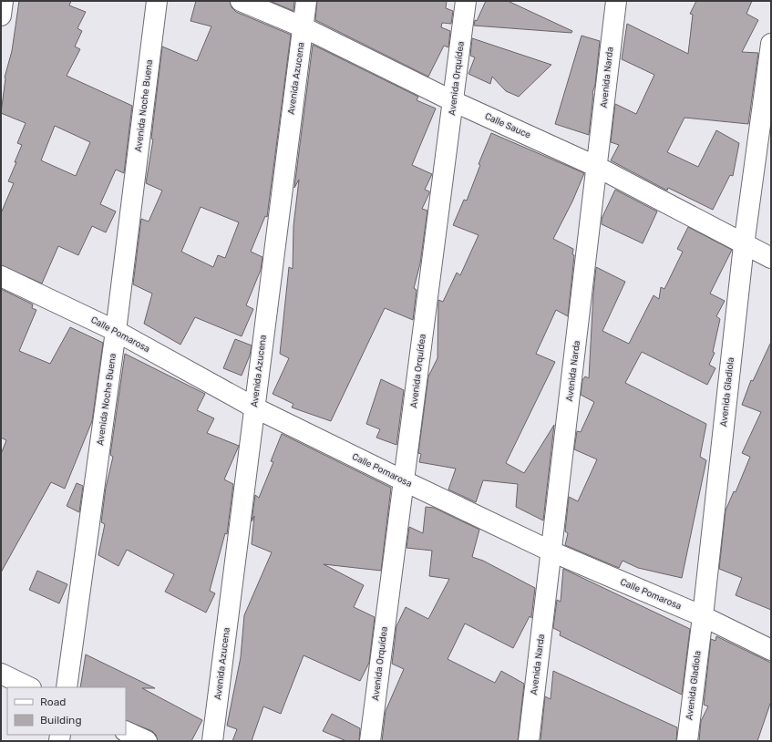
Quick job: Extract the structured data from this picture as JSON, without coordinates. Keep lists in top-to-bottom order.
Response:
{
  "streets": {
    "street": [
      "Avenida Narda",
      "Avenida Azucena",
      "Avenida Orquídea",
      "Avenida Noche Buena",
      "Calle Sauce",
      "Calle Pomarosa",
      "Avenida Gladiola"
    ]
  },
  "crossings": [
    ["Avenida Narda", "Calle Sauce"],
    ["Avenida Narda", "Calle Pomarosa"],
    ["Avenida Azucena", "Calle Sauce"],
    ["Avenida Azucena", "Calle Pomarosa"],
    ["Avenida Orquídea", "Calle Sauce"],
    ["Avenida Orquídea", "Calle Pomarosa"],
    ["Avenida Noche Buena", "Calle Pomarosa"],
    ["Calle Sauce", "Avenida Gladiola"],
    ["Calle Pomarosa", "Avenida Gladiola"]
  ],
  "legend": ["Road", "Building"]
}
